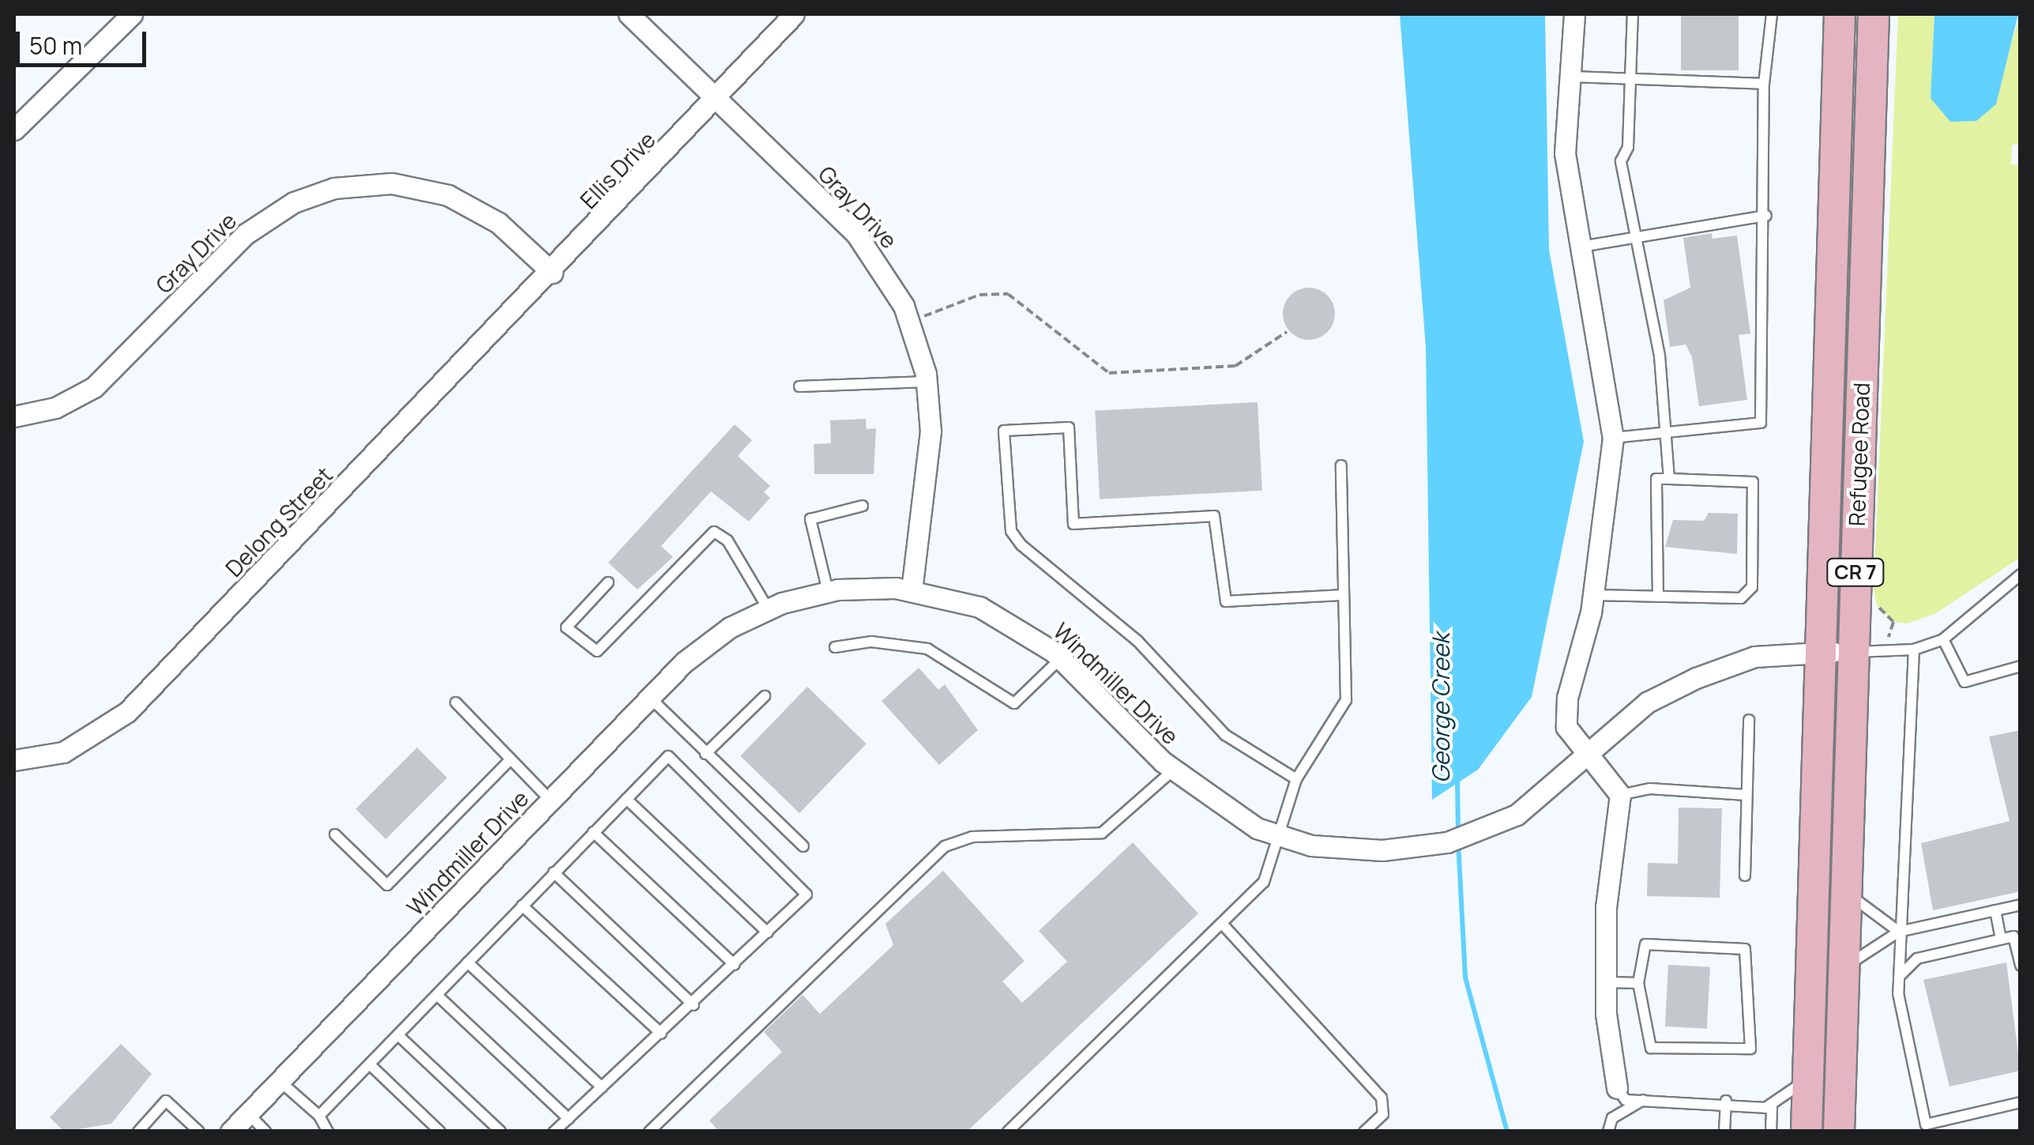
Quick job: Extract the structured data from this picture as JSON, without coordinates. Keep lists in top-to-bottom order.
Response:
{
  "streets": {
    "main road": ["Refugee Road", "CR 7"],
    "street": [
      "Ellis Drive",
      "Gray Drive",
      "Delong Street",
      "Windmiller Drive"
    ]
  },
  "crossings": [
    ["Ellis Drive", "Gray Drive"],
    ["Ellis Drive", "Delong Street"],
    ["Gray Drive", "Delong Street"],
    ["Gray Drive", "Windmiller Drive"],
    ["Refugee Road", "Windmiller Drive"]
  ],
  "water": ["George Creek"],
  "scale_bar": "50 m"
}
